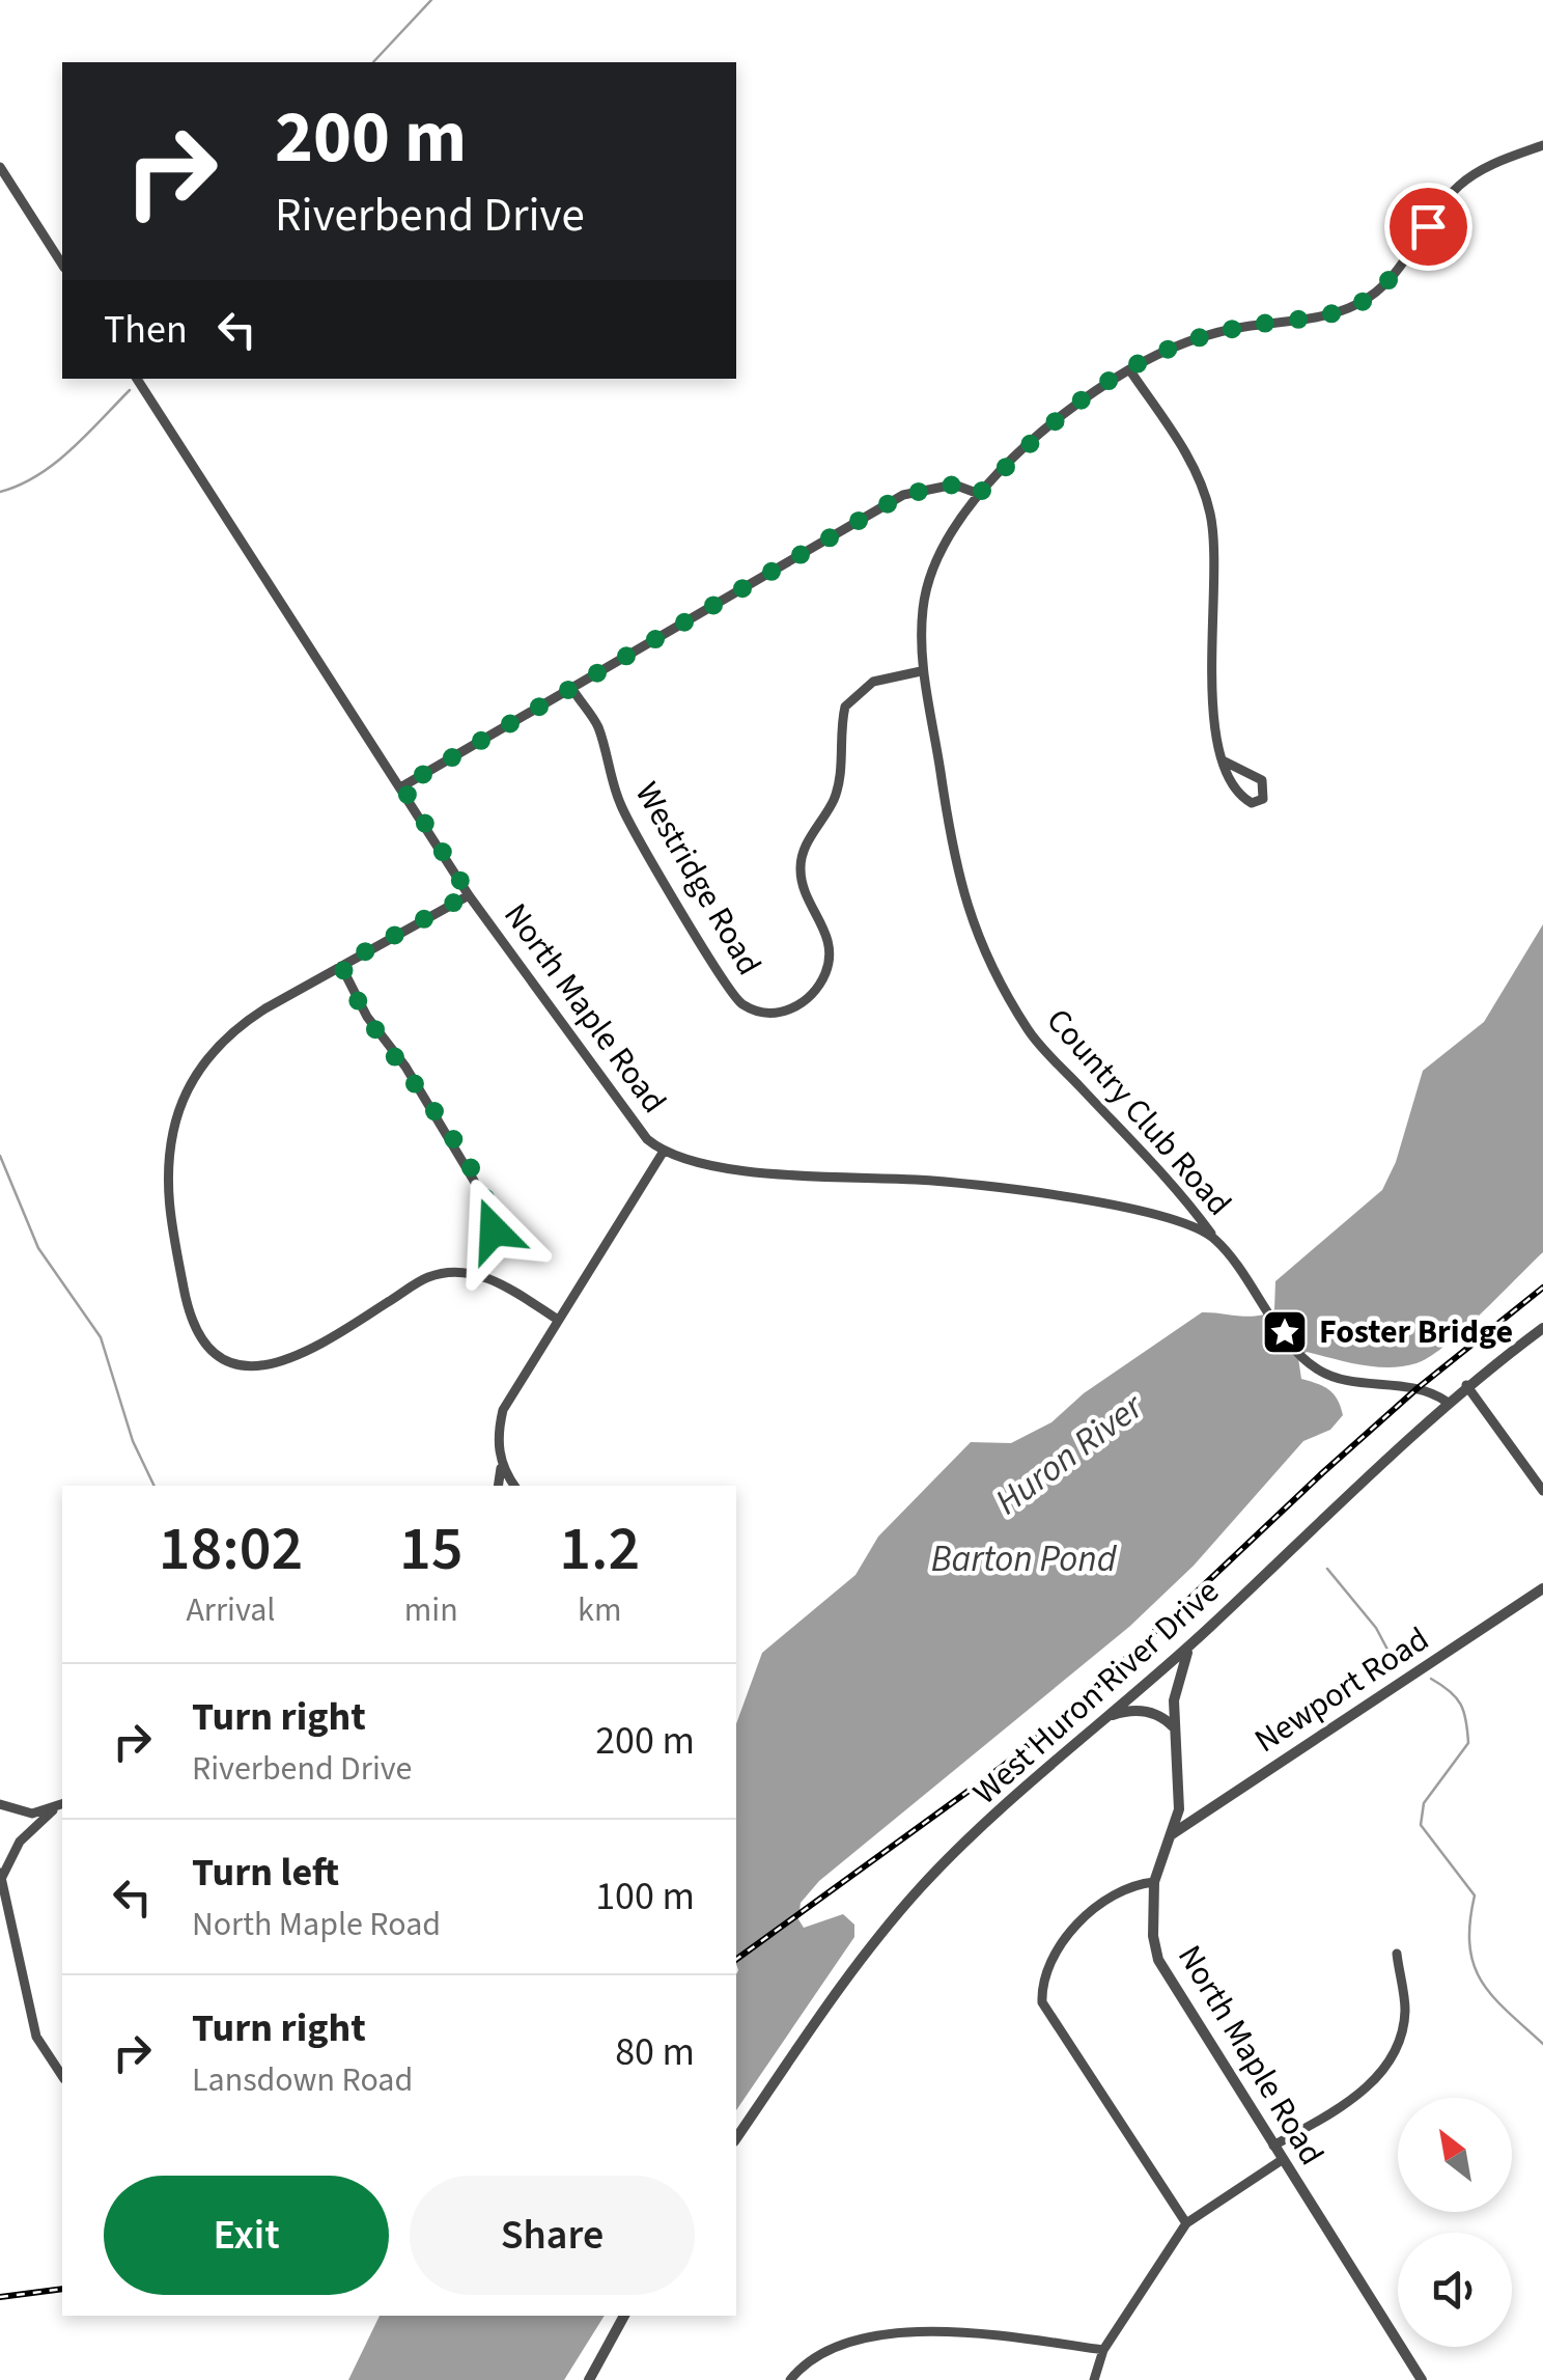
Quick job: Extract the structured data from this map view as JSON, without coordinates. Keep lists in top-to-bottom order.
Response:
{
  "streets": {
    "street": [
      "Westridge Road",
      "North Maple Road",
      "Country Club Road",
      "Newport Road",
      "West Huron River Drive"
    ]
  },
  "crossings": [
    ["Westridge Road", "Country Club Road"],
    ["North Maple Road", "Country Club Road"],
    ["North Maple Road", "Newport Road"],
    ["North Maple Road", "West Huron River Drive"]
  ],
  "water": ["Huron River", "Barton Pond"],
  "places": {
    "place": ["Foster Bridge"]
  },
  "north": "top left",
  "page": {
    "turn": ["200 m", "Riverbend Drive"],
    "then": "Then",
    "eta": [
      "18:02",
      "Arrival",
      "15",
      "min",
      "1.2",
      "km"
    ],
    "list": [
      {
        "name": "Turn right",
        "note": "Riverbend Drive",
        "value": "200 m"
      },
      {
        "name": "Turn left",
        "note": "North Maple Road",
        "value": "100 m"
      },
      {
        "name": "Turn right",
        "note": "Lansdown Road",
        "value": "80 m"
      }
    ],
    "buttons": ["Exit", "Share"]
  }
}
